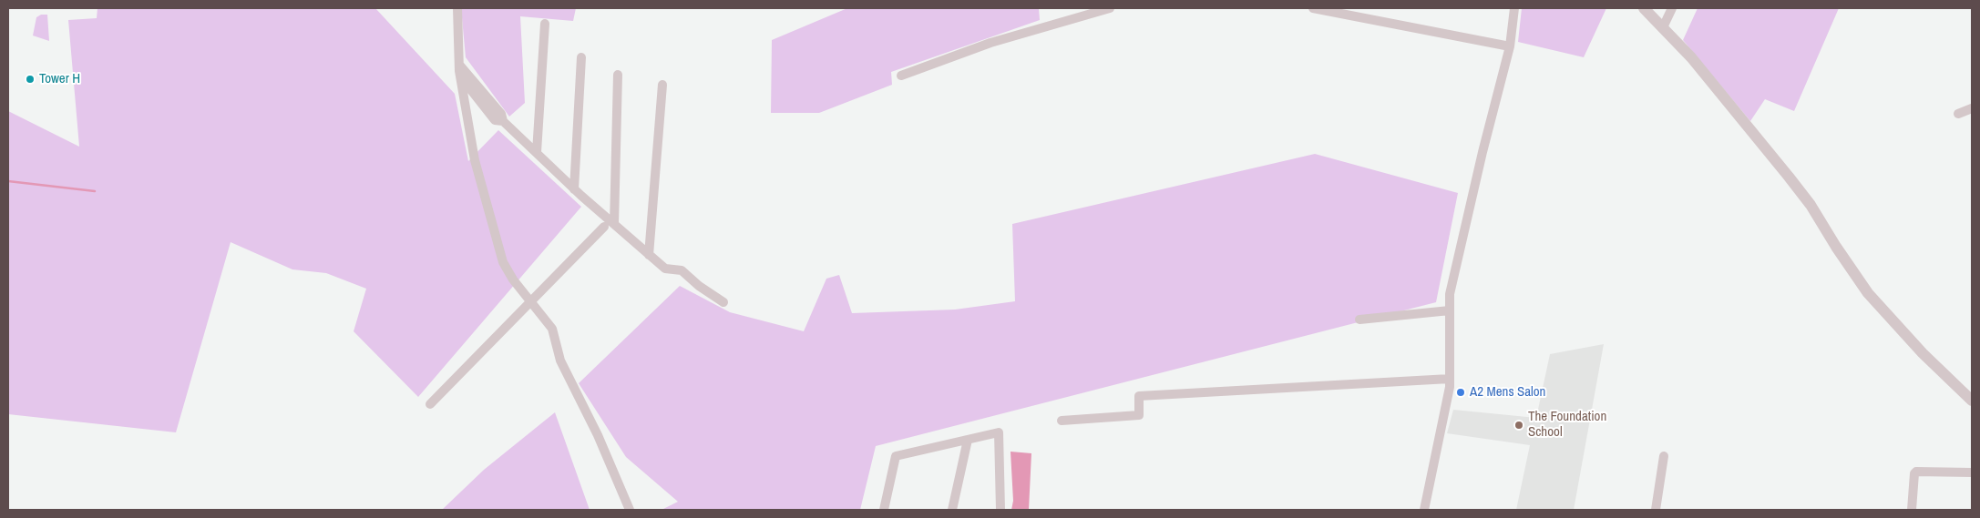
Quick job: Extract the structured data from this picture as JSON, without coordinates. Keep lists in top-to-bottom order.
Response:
{
  "places": ["Tower H", "A2 Mens Salon", "The Foundation School"]
}
